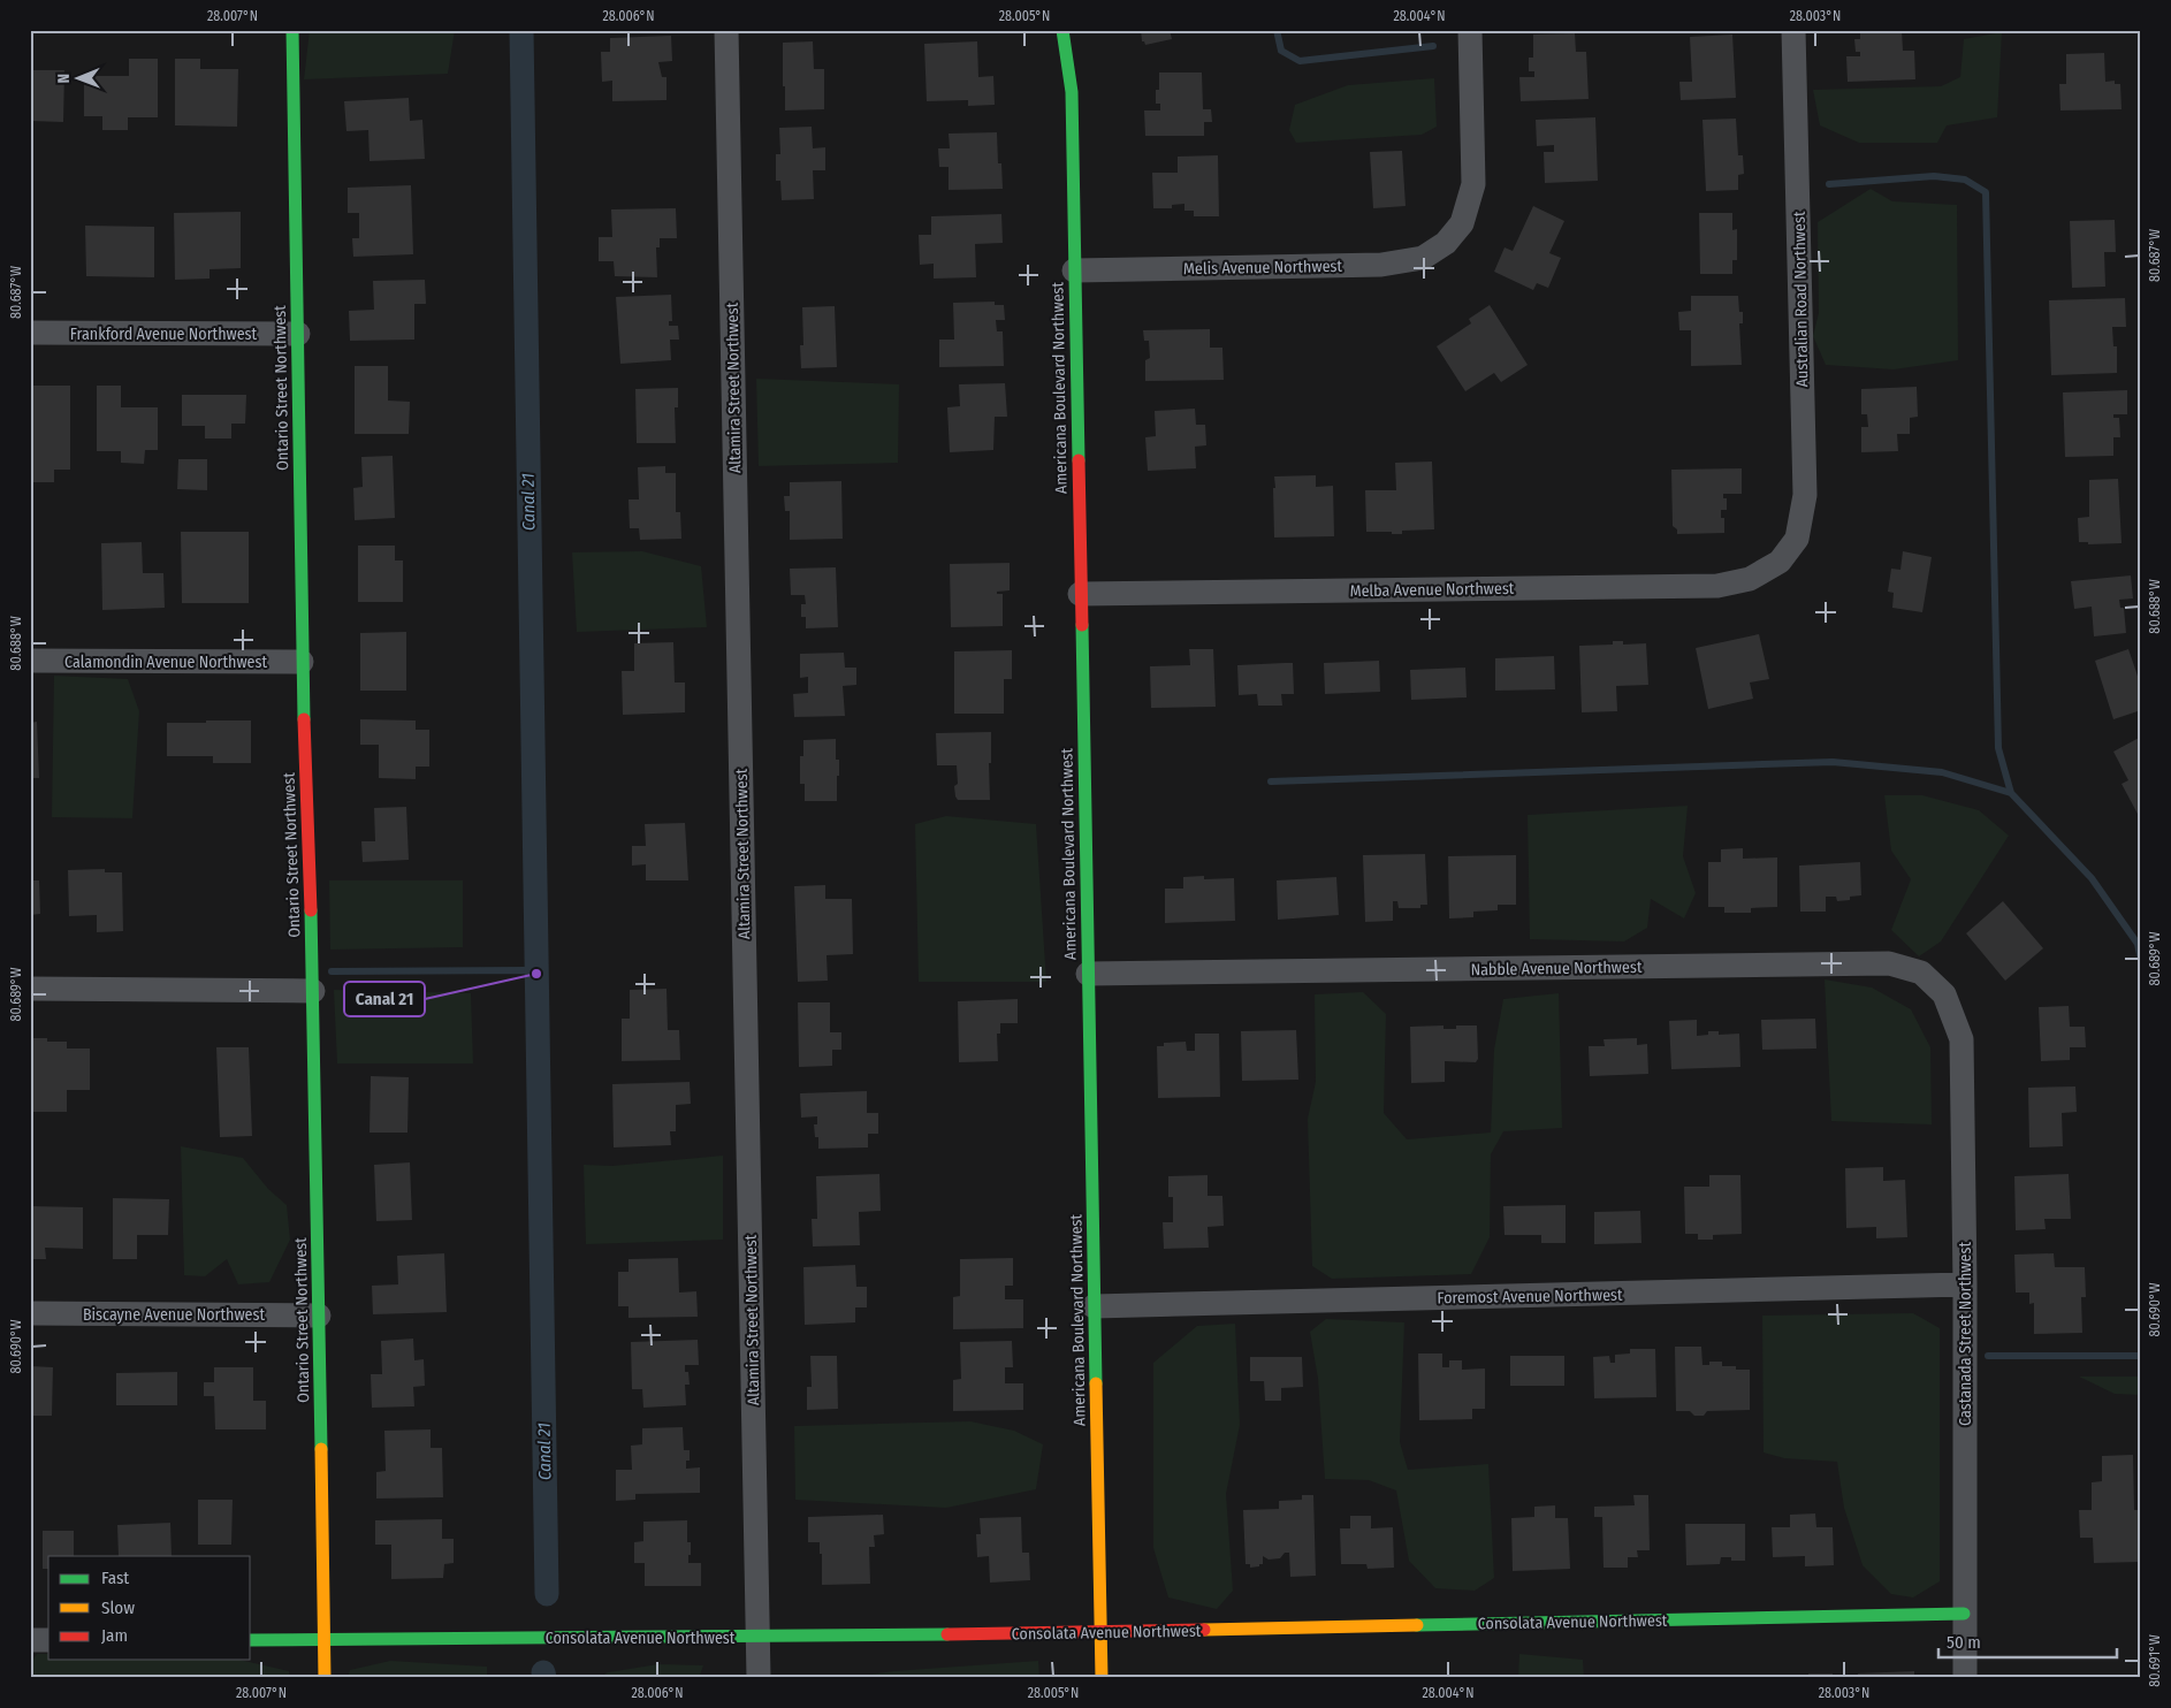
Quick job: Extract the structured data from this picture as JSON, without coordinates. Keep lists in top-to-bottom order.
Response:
{
  "streets": {
    "street": [
      "Melis Avenue Northwest",
      "Australian Road Northwest",
      "Frankford Avenue Northwest",
      "Ontario Street Northwest",
      "Altamira Street Northwest",
      "Americana Boulevard Northwest",
      "Melba Avenue Northwest",
      "Calamondin Avenue Northwest",
      "Nabble Avenue Northwest",
      "Foremost Avenue Northwest",
      "Biscayne Avenue Northwest",
      "Castanada Street Northwest",
      "Consolata Avenue Northwest"
    ]
  },
  "crossings": [
    ["Melis Avenue Northwest", "Americana Boulevard Northwest"],
    ["Australian Road Northwest", "Melba Avenue Northwest"],
    ["Frankford Avenue Northwest", "Ontario Street Northwest"],
    ["Ontario Street Northwest", "Calamondin Avenue Northwest"],
    ["Ontario Street Northwest", "Biscayne Avenue Northwest"],
    ["Ontario Street Northwest", "Consolata Avenue Northwest"],
    ["Altamira Street Northwest", "Consolata Avenue Northwest"],
    ["Americana Boulevard Northwest", "Melba Avenue Northwest"],
    ["Americana Boulevard Northwest", "Nabble Avenue Northwest"],
    ["Americana Boulevard Northwest", "Foremost Avenue Northwest"],
    ["Americana Boulevard Northwest", "Consolata Avenue Northwest"],
    ["Nabble Avenue Northwest", "Castanada Street Northwest"],
    ["Foremost Avenue Northwest", "Castanada Street Northwest"],
    ["Castanada Street Northwest", "Consolata Avenue Northwest"]
  ],
  "water": ["Canal 21"],
  "places": ["Canal 21"],
  "legend": ["Fast", "Slow", "Jam"],
  "scale_bar": "50 m",
  "north": "left",
  "coordinates": [
    "28.007°N",
    "28.006°N",
    "28.005°N",
    "28.004°N",
    "28.003°N",
    "80.687°W",
    "80.688°W",
    "80.689°W",
    "80.690°W",
    "80.691°W"
  ]
}
